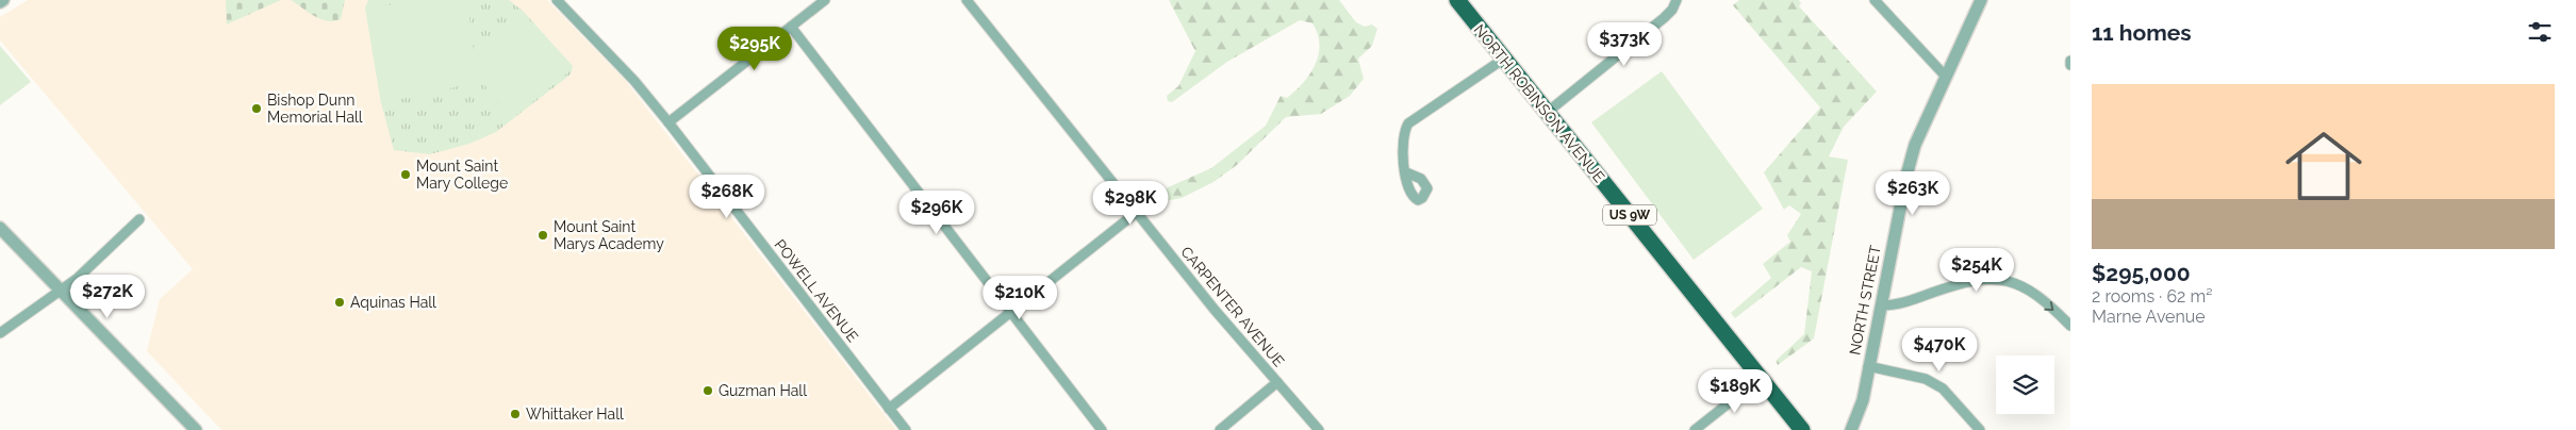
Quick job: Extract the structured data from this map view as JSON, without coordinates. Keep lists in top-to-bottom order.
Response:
{
  "streets": {
    "highway": ["NORTH ROBINSON AVENUE", "US 9W"],
    "street": ["POWELL AVENUE", "NORTH STREET", "CARPENTER AVENUE"]
  },
  "places": [
    "Bishop Dunn Memorial Hall",
    "Mount Saint Mary College",
    "Mount Saint Marys Academy",
    "Aquinas Hall",
    "Guzman Hall",
    "Whittaker Hall"
  ],
  "page": {
    "heading": "11 homes",
    "price": [
      "$373K",
      "$295K",
      "$263K",
      "$268K",
      "$298K",
      "$296K",
      "$254K",
      "$272K",
      "$210K",
      "$470K",
      "$189K"
    ],
    "list": [
      {
        "name": "$295,000",
        "note": "2 rooms · 62 m² · Marne Avenue"
      }
    ]
  }
}
